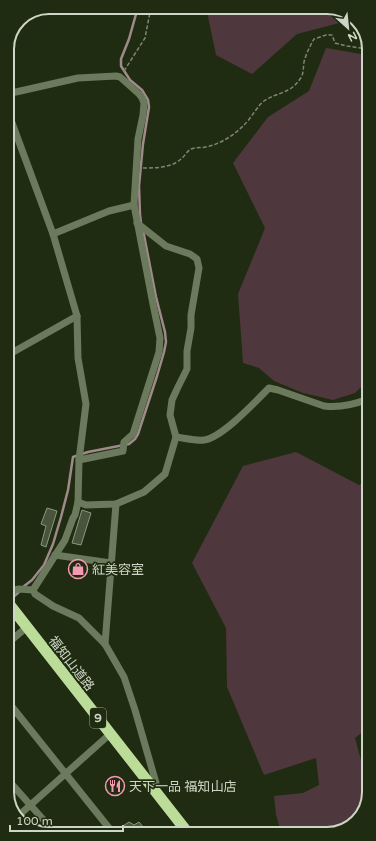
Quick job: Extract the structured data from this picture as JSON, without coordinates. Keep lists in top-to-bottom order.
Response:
{
  "streets": {
    "highway": ["福知山道路", "9"]
  },
  "places": {
    "shop": ["紅美容室"],
    "restaurant": ["天下一品 福知山店"]
  },
  "scale_bar": "100 m",
  "north": "bottom right"
}
